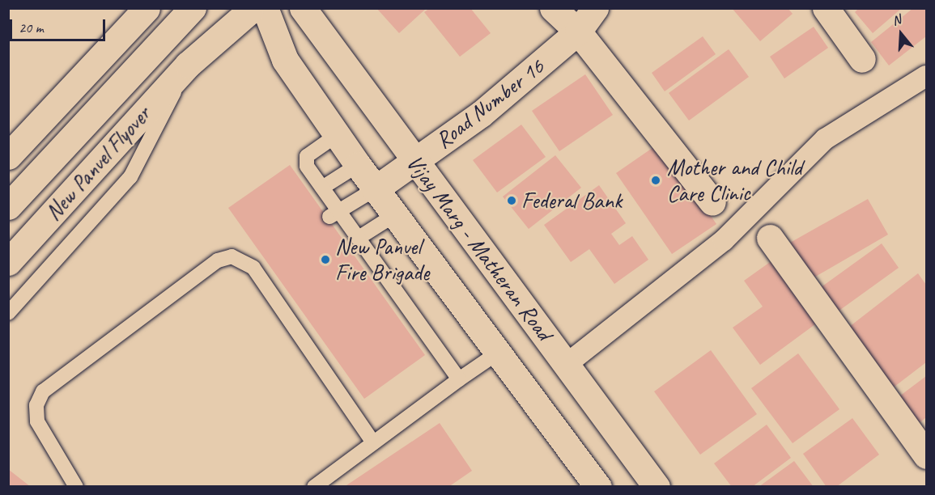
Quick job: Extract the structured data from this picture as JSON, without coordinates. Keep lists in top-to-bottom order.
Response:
{
  "streets": {
    "main road": ["Road Number 16", "New Panvel Flyover", "Vijay Marg - Matheran Road"]
  },
  "crossings": [
    ["Road Number 16", "Vijay Marg - Matheran Road"],
    ["New Panvel Flyover", "Vijay Marg - Matheran Road"]
  ],
  "places": ["Mother and Child Care Clinic", "Federal Bank", "New Panvel Fire Brigade"],
  "scale_bar": "20 m",
  "north": "top"
}
